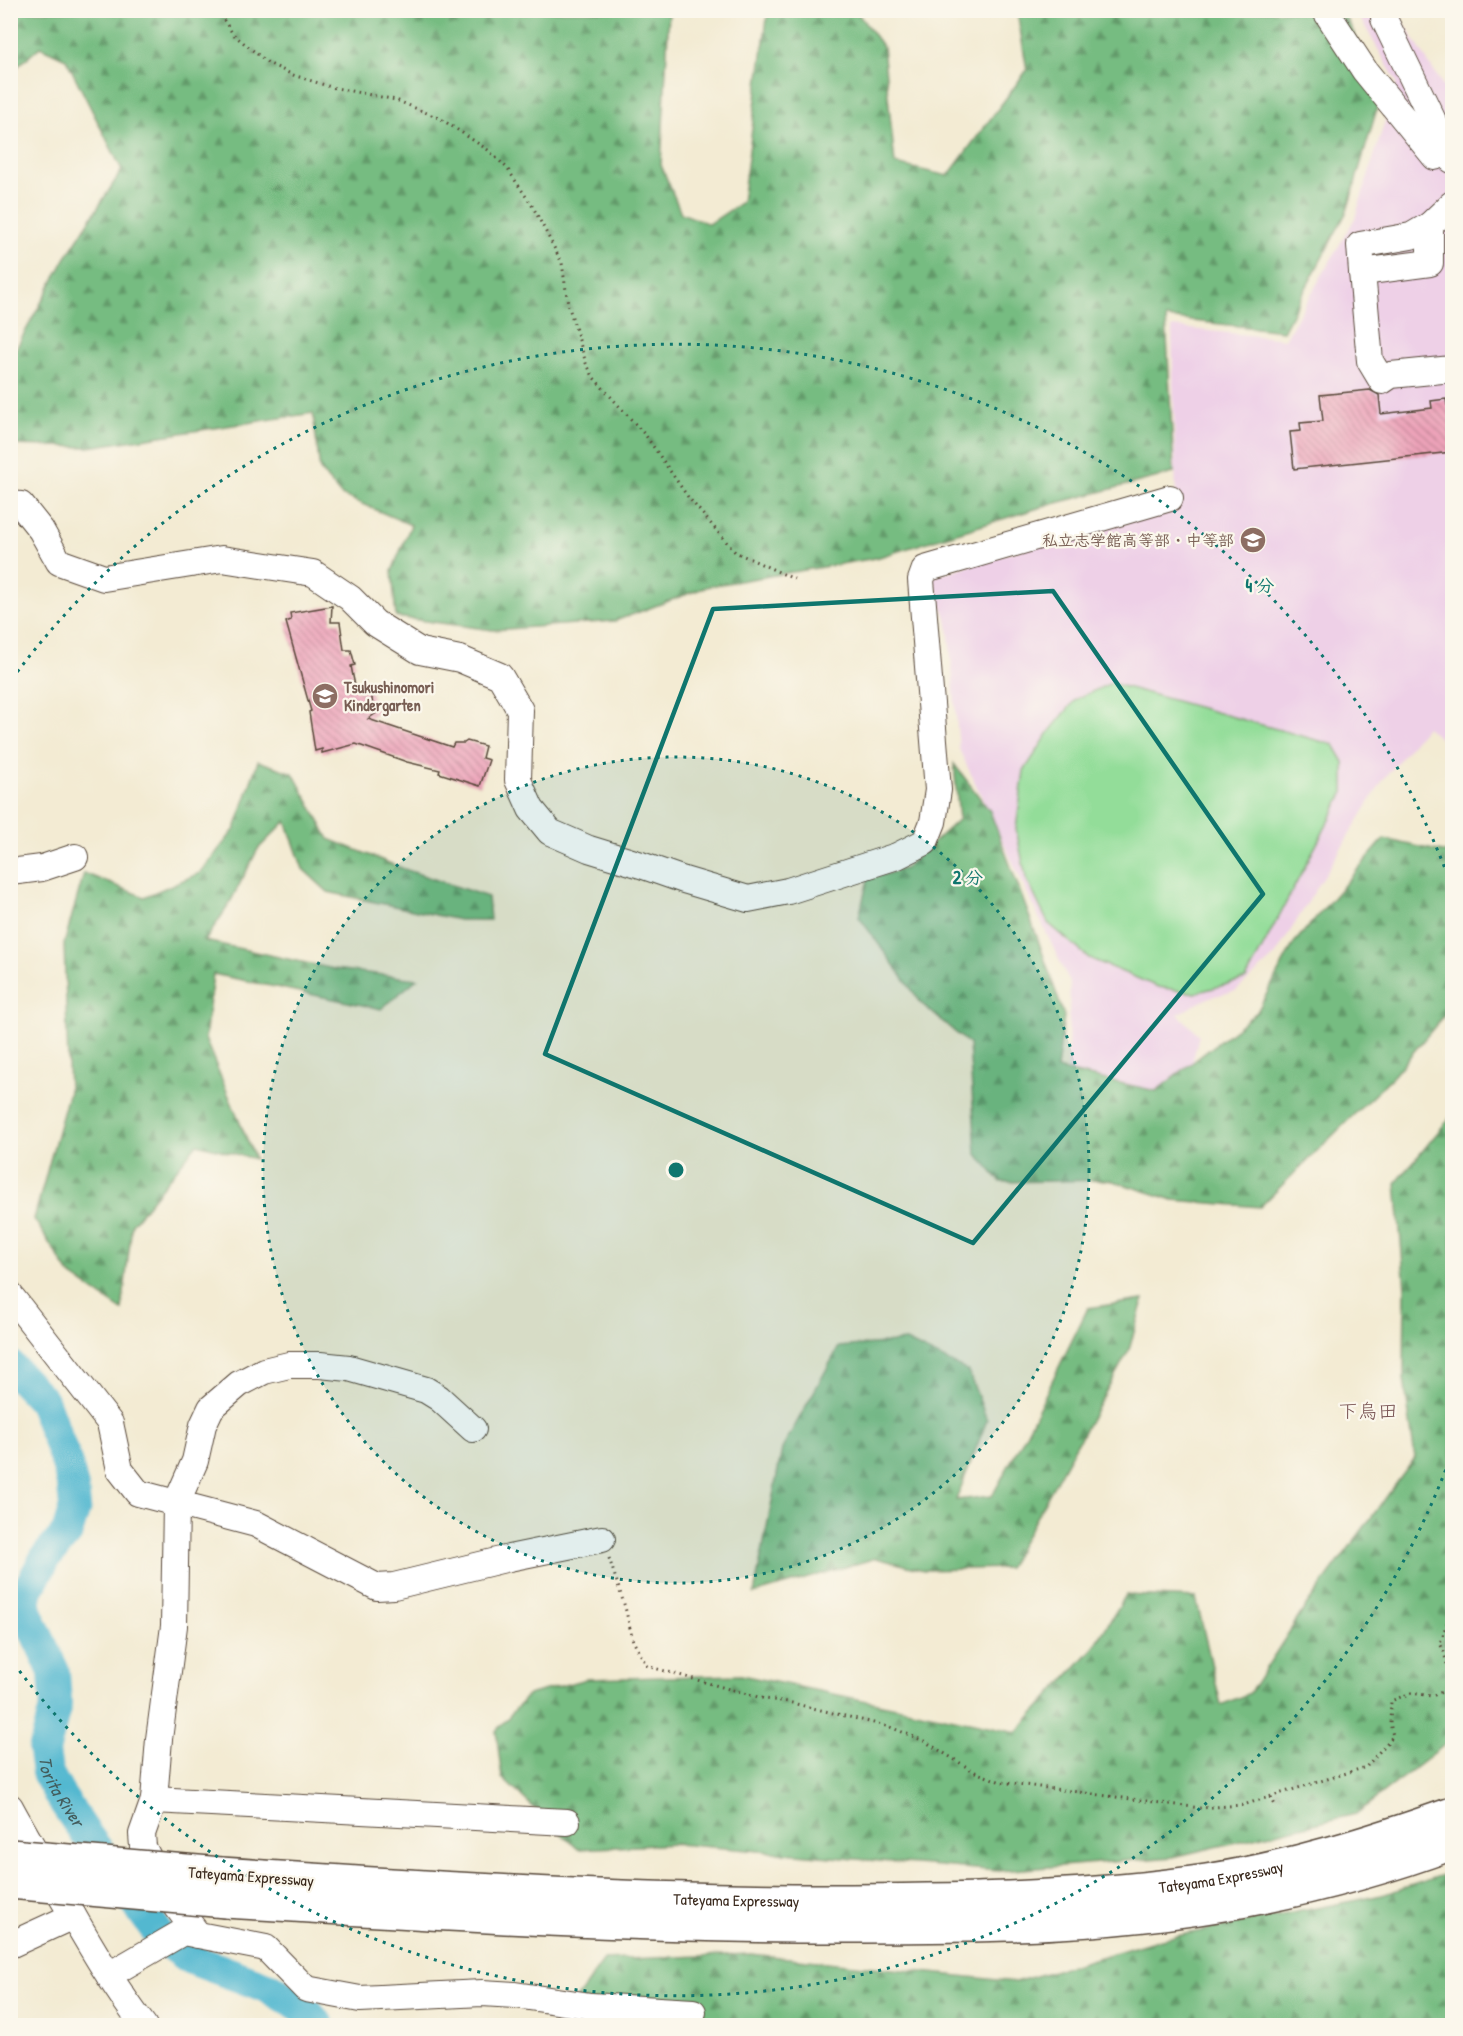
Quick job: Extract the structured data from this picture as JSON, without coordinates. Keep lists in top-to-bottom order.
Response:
{
  "streets": {
    "highway": ["Tateyama Expressway"]
  },
  "districts": ["下烏田"],
  "water": ["Torita River"],
  "places": {
    "school or university": ["私立志学館高等部・中等部", "Tsukushinomori Kindergarten"]
  },
  "rings": ["4 分", "2 分"]
}
